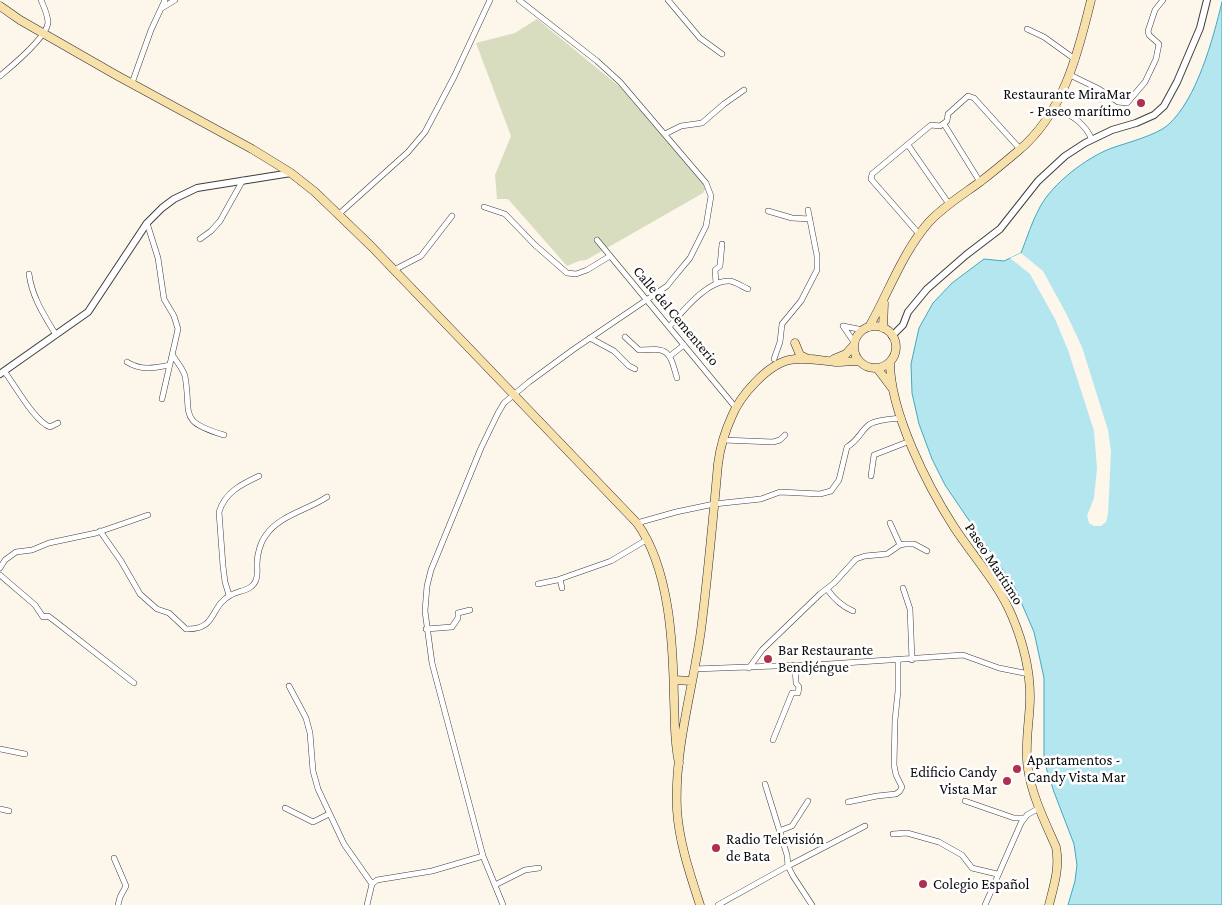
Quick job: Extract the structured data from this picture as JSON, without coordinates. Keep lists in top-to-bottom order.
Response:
{
  "streets": {
    "main road": ["Paseo Marítimo"],
    "street": ["Calle del Cementerio"]
  },
  "places": [
    "Restaurante MiraMar - Paseo marítimo",
    "Bar Restaurante Bendjéngue",
    "Apartamentos - Candy Vista Mar",
    "Edificio Candy Vista Mar",
    "Radio Televisión de Bata",
    "Colegio Español"
  ]
}
